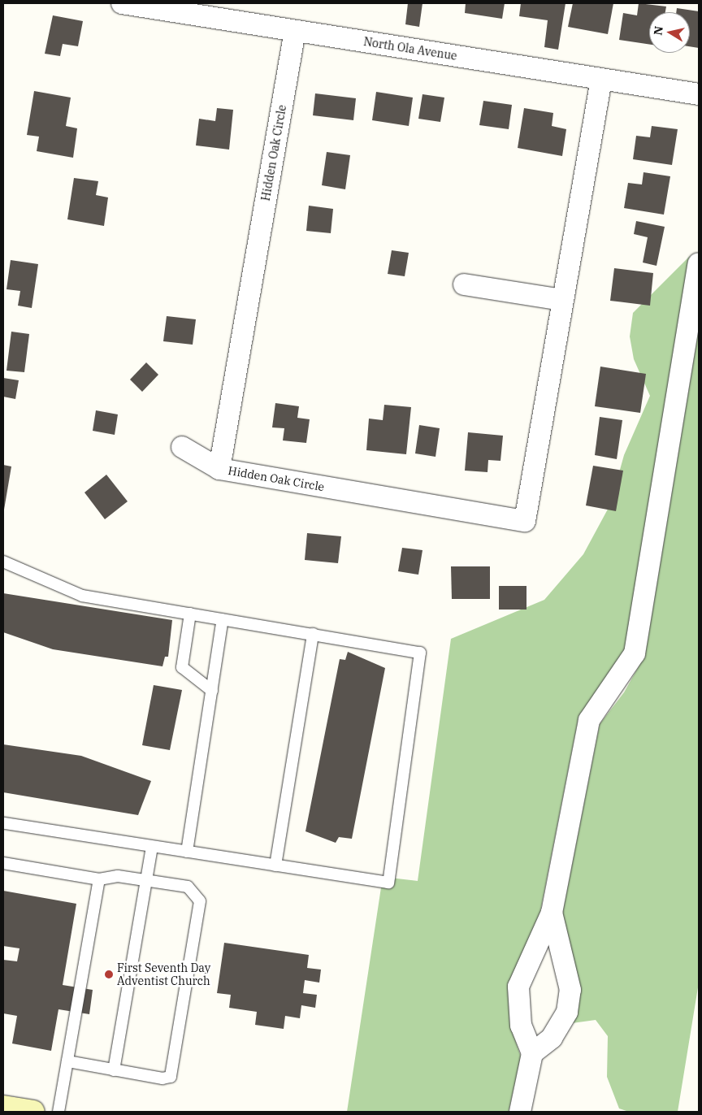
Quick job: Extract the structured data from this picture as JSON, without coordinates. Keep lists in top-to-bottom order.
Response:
{
  "streets": {
    "street": ["North Ola Avenue", "Hidden Oak Circle"]
  },
  "crossings": [
    ["North Ola Avenue", "Hidden Oak Circle"]
  ],
  "places": ["First Seventh Day Adventist Church"],
  "north": "left"
}
